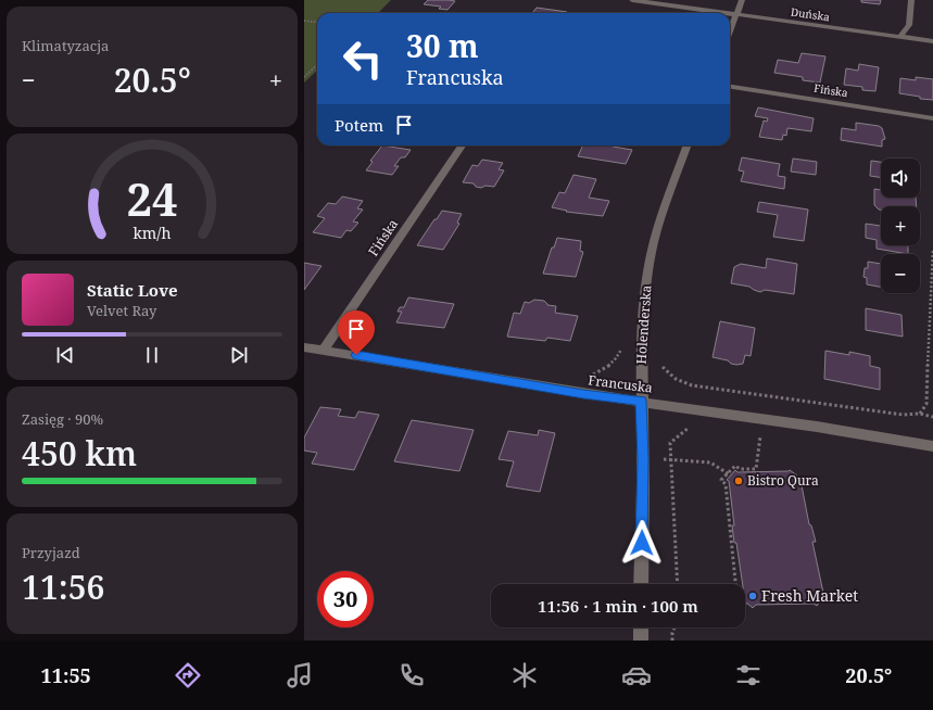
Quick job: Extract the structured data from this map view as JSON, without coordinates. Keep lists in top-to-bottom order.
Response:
{
  "streets": {
    "street": [
      "Duńska",
      "Fińska",
      "Holenderska",
      "Francuska"
    ]
  },
  "crossings": [
    ["Fińska", "Francuska"],
    ["Holenderska", "Francuska"]
  ],
  "places": ["Bistro Qura", "Fresh Market"],
  "page": {
    "tile": [
      "Klimatyzacja",
      ["Zasięg · 90%", "450 km"],
      ["Przyjazd", "11:56"]
    ],
    "turn": ["30 m", "Francuska"],
    "heat": ["−", "20.5°", "+"],
    "then": "Potem",
    "map_buttons": ["+", "−"],
    "song": ["Static Love", "Velvet Ray"],
    "limit": "30",
    "trip": "11:56 · 1 min · 100 m",
    "tabs": ["11:55", "20.5°"],
    "gauge": ["24", "km/h"]
  }
}
